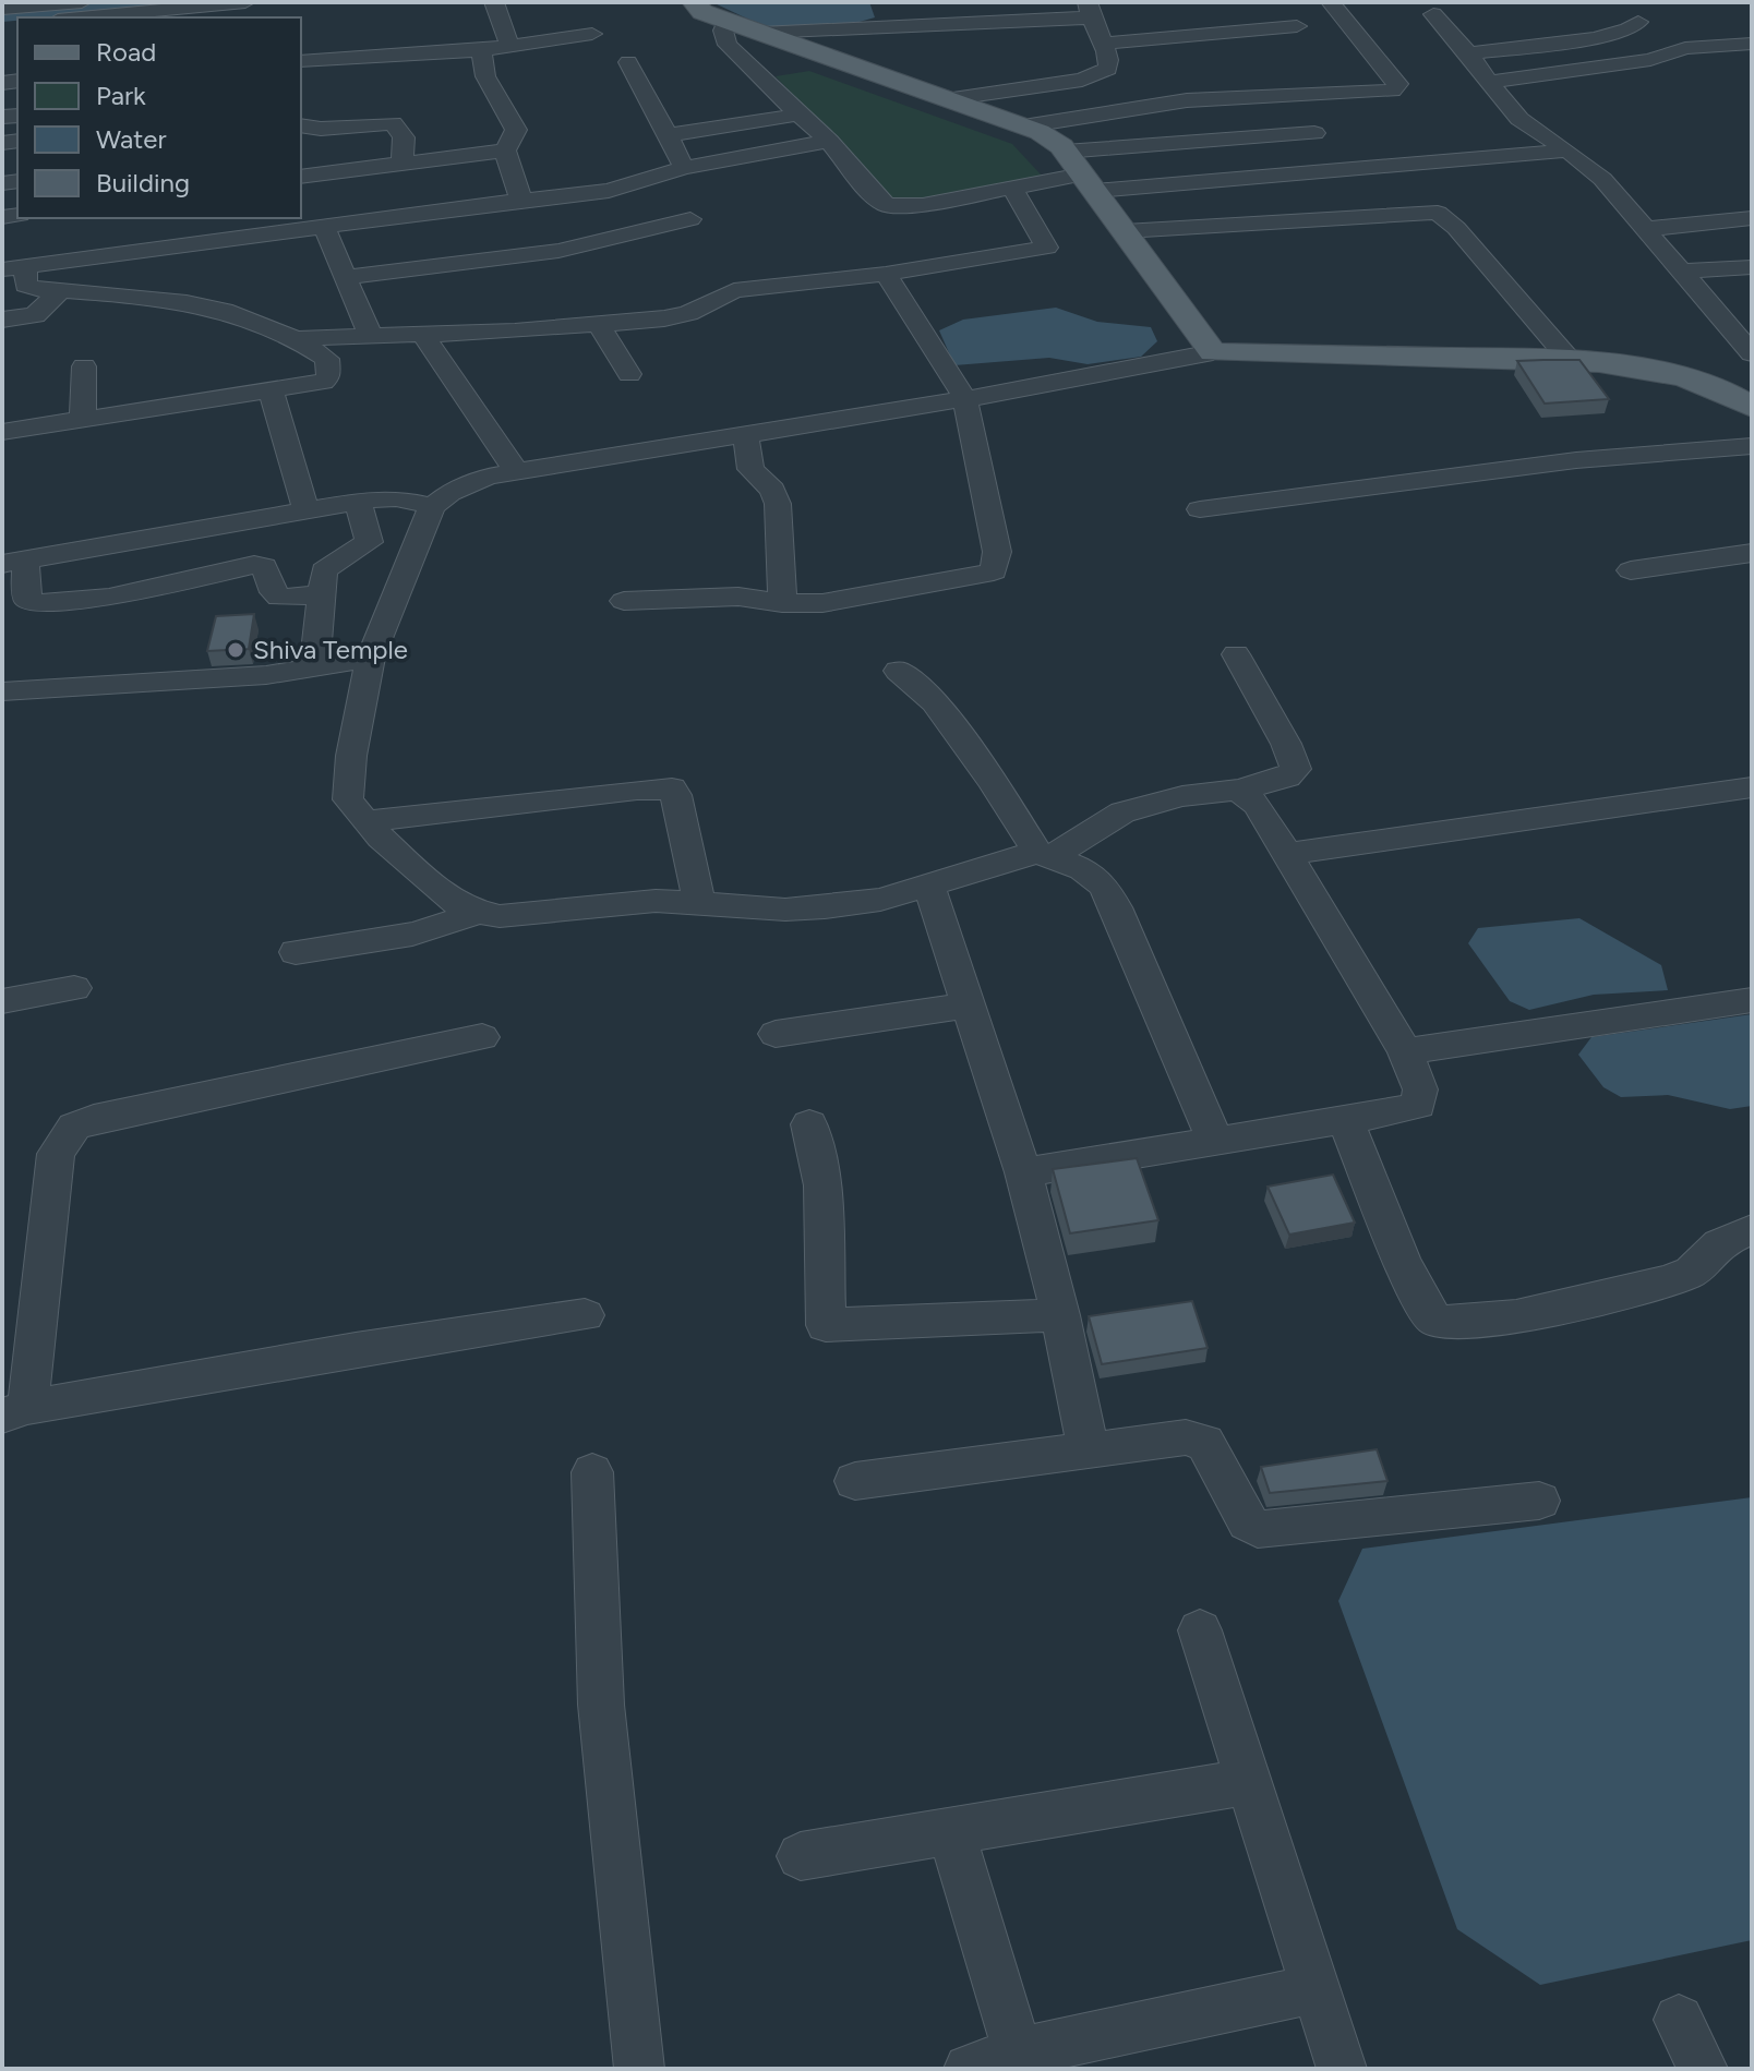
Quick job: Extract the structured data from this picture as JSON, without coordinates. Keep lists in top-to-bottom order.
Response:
{
  "places": ["Shiva Temple"],
  "legend": [
    "Road",
    "Park",
    "Water",
    "Building"
  ]
}
